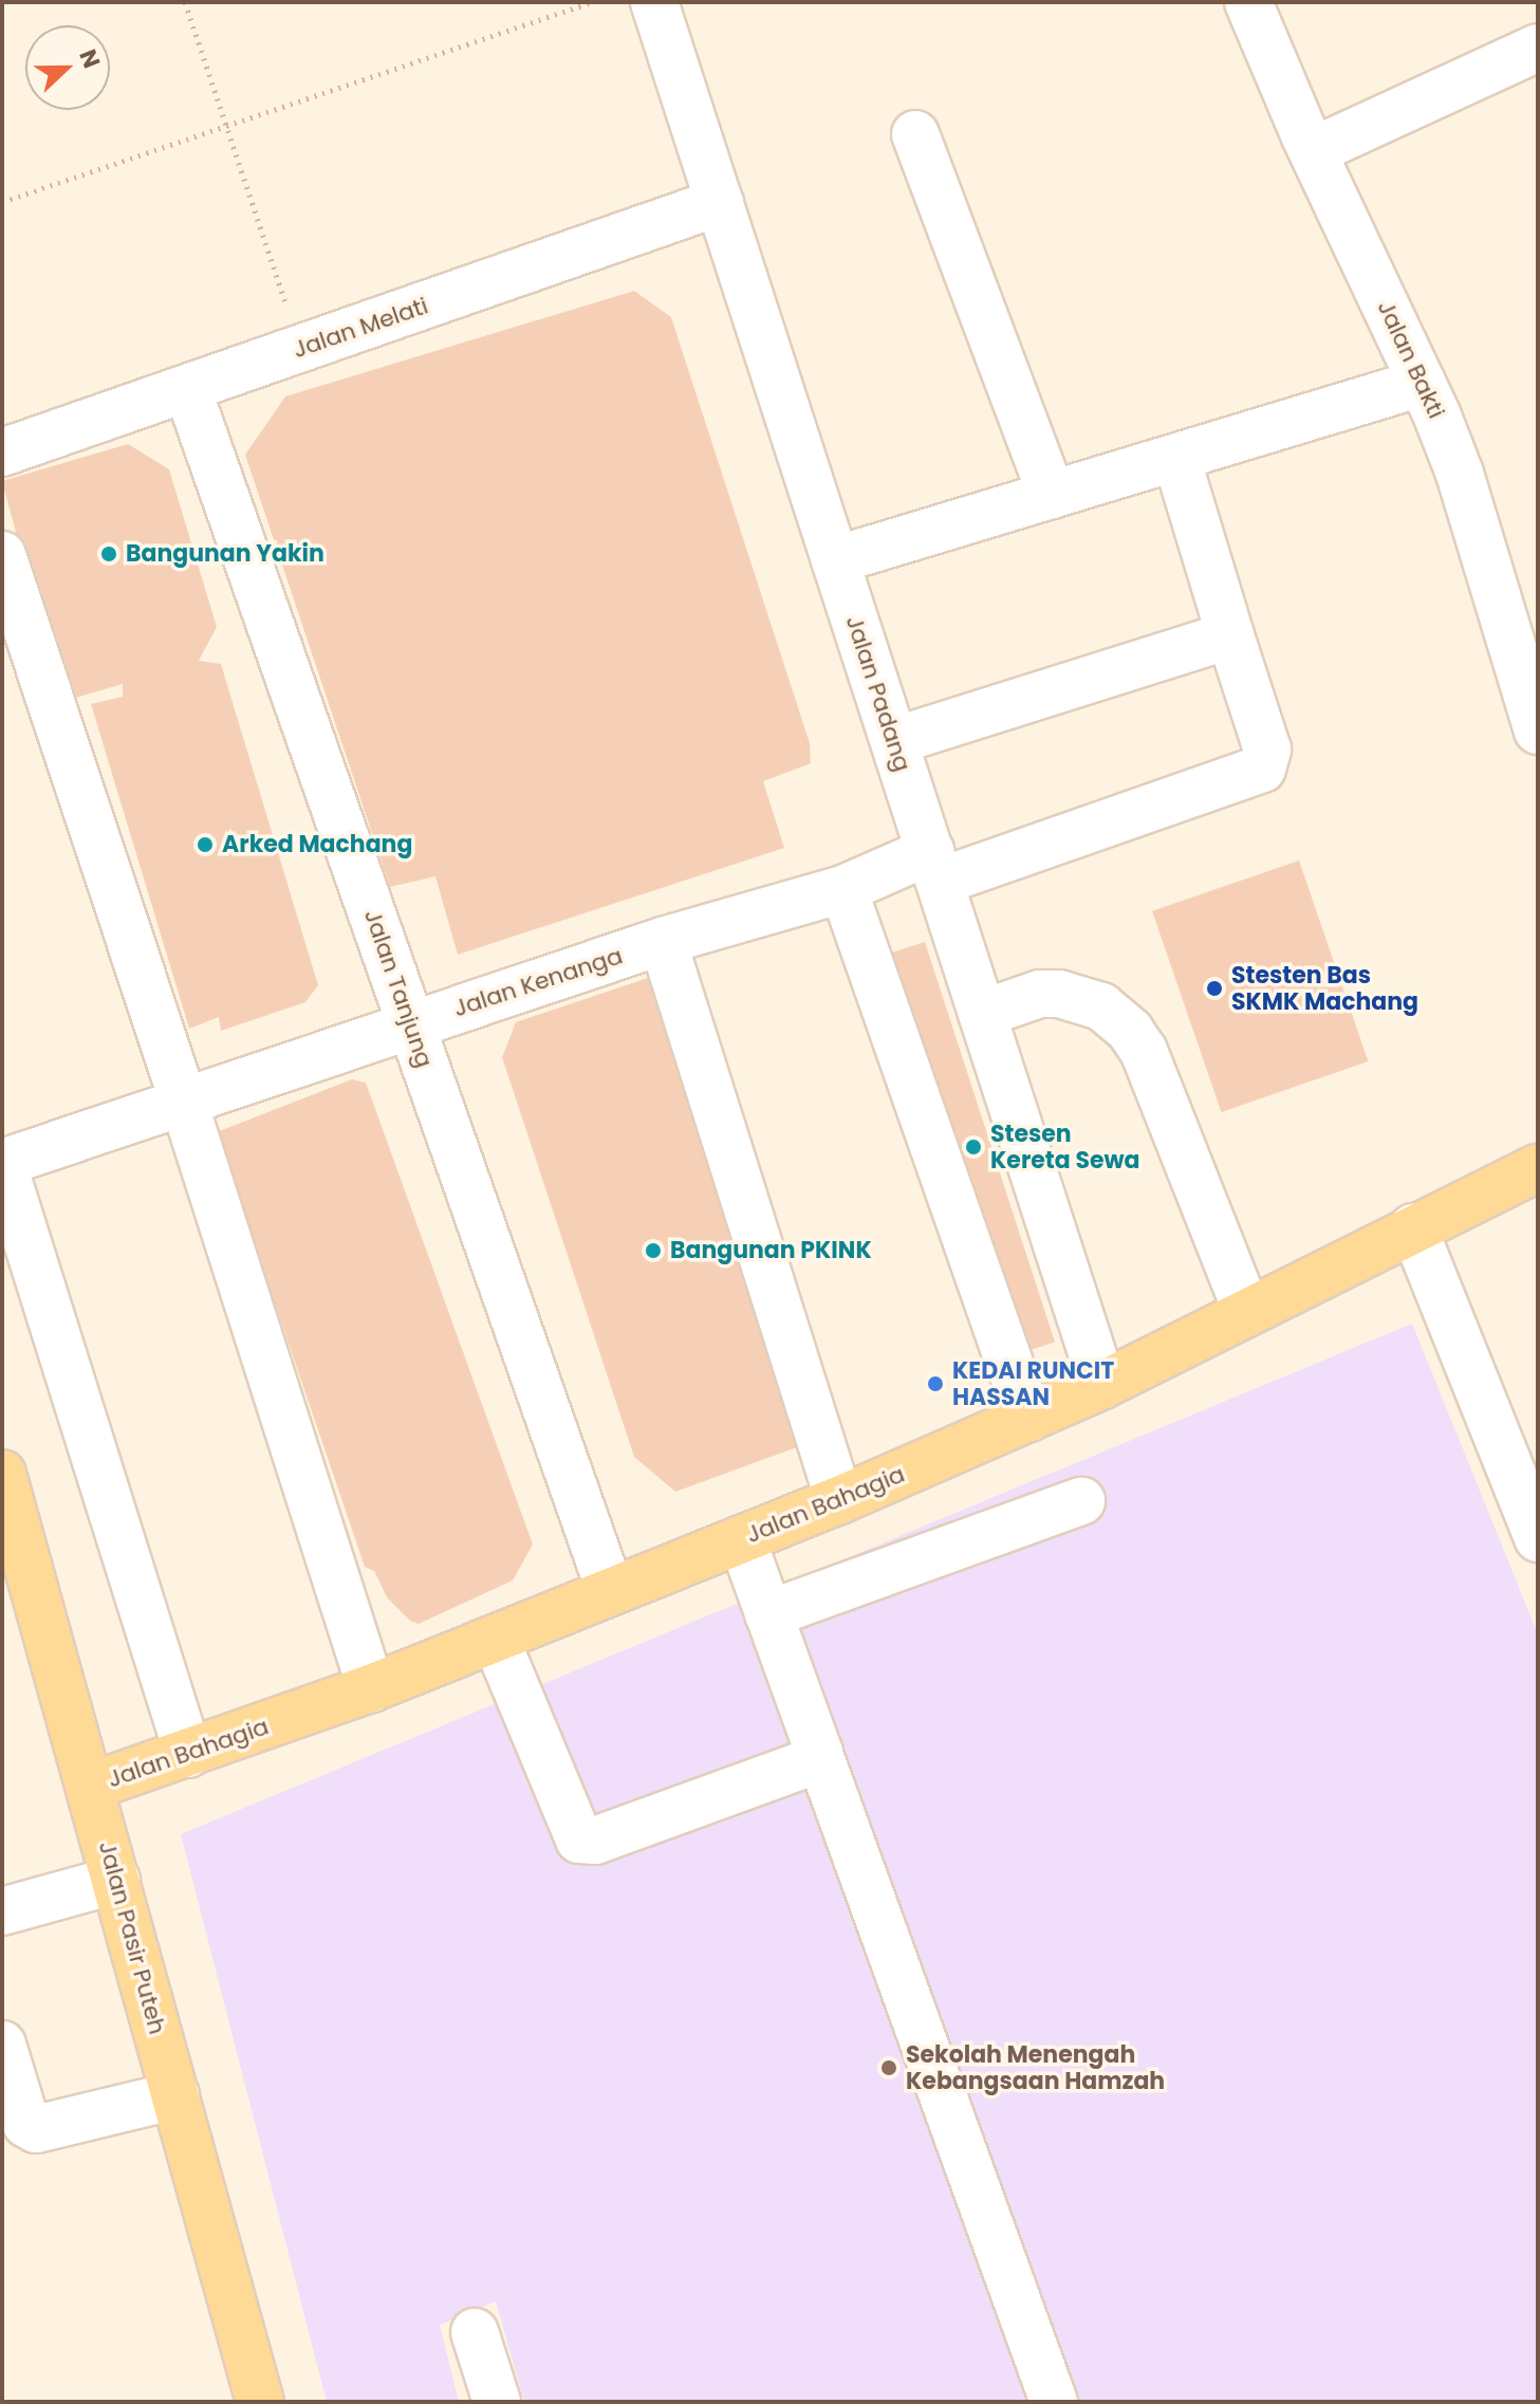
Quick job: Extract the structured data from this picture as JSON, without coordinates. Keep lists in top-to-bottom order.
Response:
{
  "streets": {
    "main road": ["Jalan Bahagia", "Jalan Pasir Puteh"],
    "street": [
      "Jalan Melati",
      "Jalan Bakti",
      "Jalan Padang",
      "Jalan Kenanga",
      "Jalan Tanjung"
    ]
  },
  "crossings": [
    ["Jalan Melati", "Jalan Padang"],
    ["Jalan Melati", "Jalan Tanjung"],
    ["Jalan Padang", "Jalan Kenanga"],
    ["Jalan Padang", "Jalan Bahagia"],
    ["Jalan Kenanga", "Jalan Tanjung"],
    ["Jalan Tanjung", "Jalan Bahagia"],
    ["Jalan Bahagia", "Jalan Pasir Puteh"]
  ],
  "places": [
    "Bangunan Yakin",
    "Arked Machang",
    "Stesten Bas SKMK Machang",
    "Stesen Kereta Sewa",
    "Bangunan PKINK",
    "KEDAI RUNCIT HASSAN",
    "Sekolah Menengah Kebangsaan Hamzah"
  ],
  "north": "right"
}
